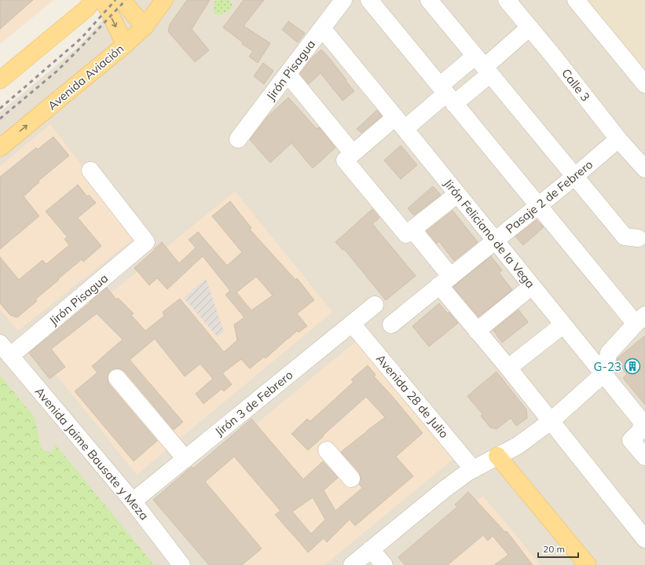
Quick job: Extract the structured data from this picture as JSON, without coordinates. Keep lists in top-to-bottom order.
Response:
{
  "streets": {
    "main road": ["Avenida Aviación"],
    "street": [
      "Jirón Pisagua",
      "Calle 3",
      "Pasaje 2 de Febrero",
      "Jirón Feliciano de la Vega",
      "Avenida 28 de Julio",
      "Jirón 3 de Febrero",
      "Avenida Jaime Bausate y Meza"
    ]
  },
  "crossings": [
    ["Jirón Pisagua", "Jirón Feliciano de la Vega"],
    ["Jirón Pisagua", "Avenida Jaime Bausate y Meza"],
    ["Calle 3", "Pasaje 2 de Febrero"],
    ["Pasaje 2 de Febrero", "Jirón Feliciano de la Vega"],
    ["Avenida 28 de Julio", "Jirón 3 de Febrero"],
    ["Jirón 3 de Febrero", "Avenida Jaime Bausate y Meza"]
  ],
  "places": {
    "building": ["G-23"]
  },
  "scale_bar": "20 m"
}
